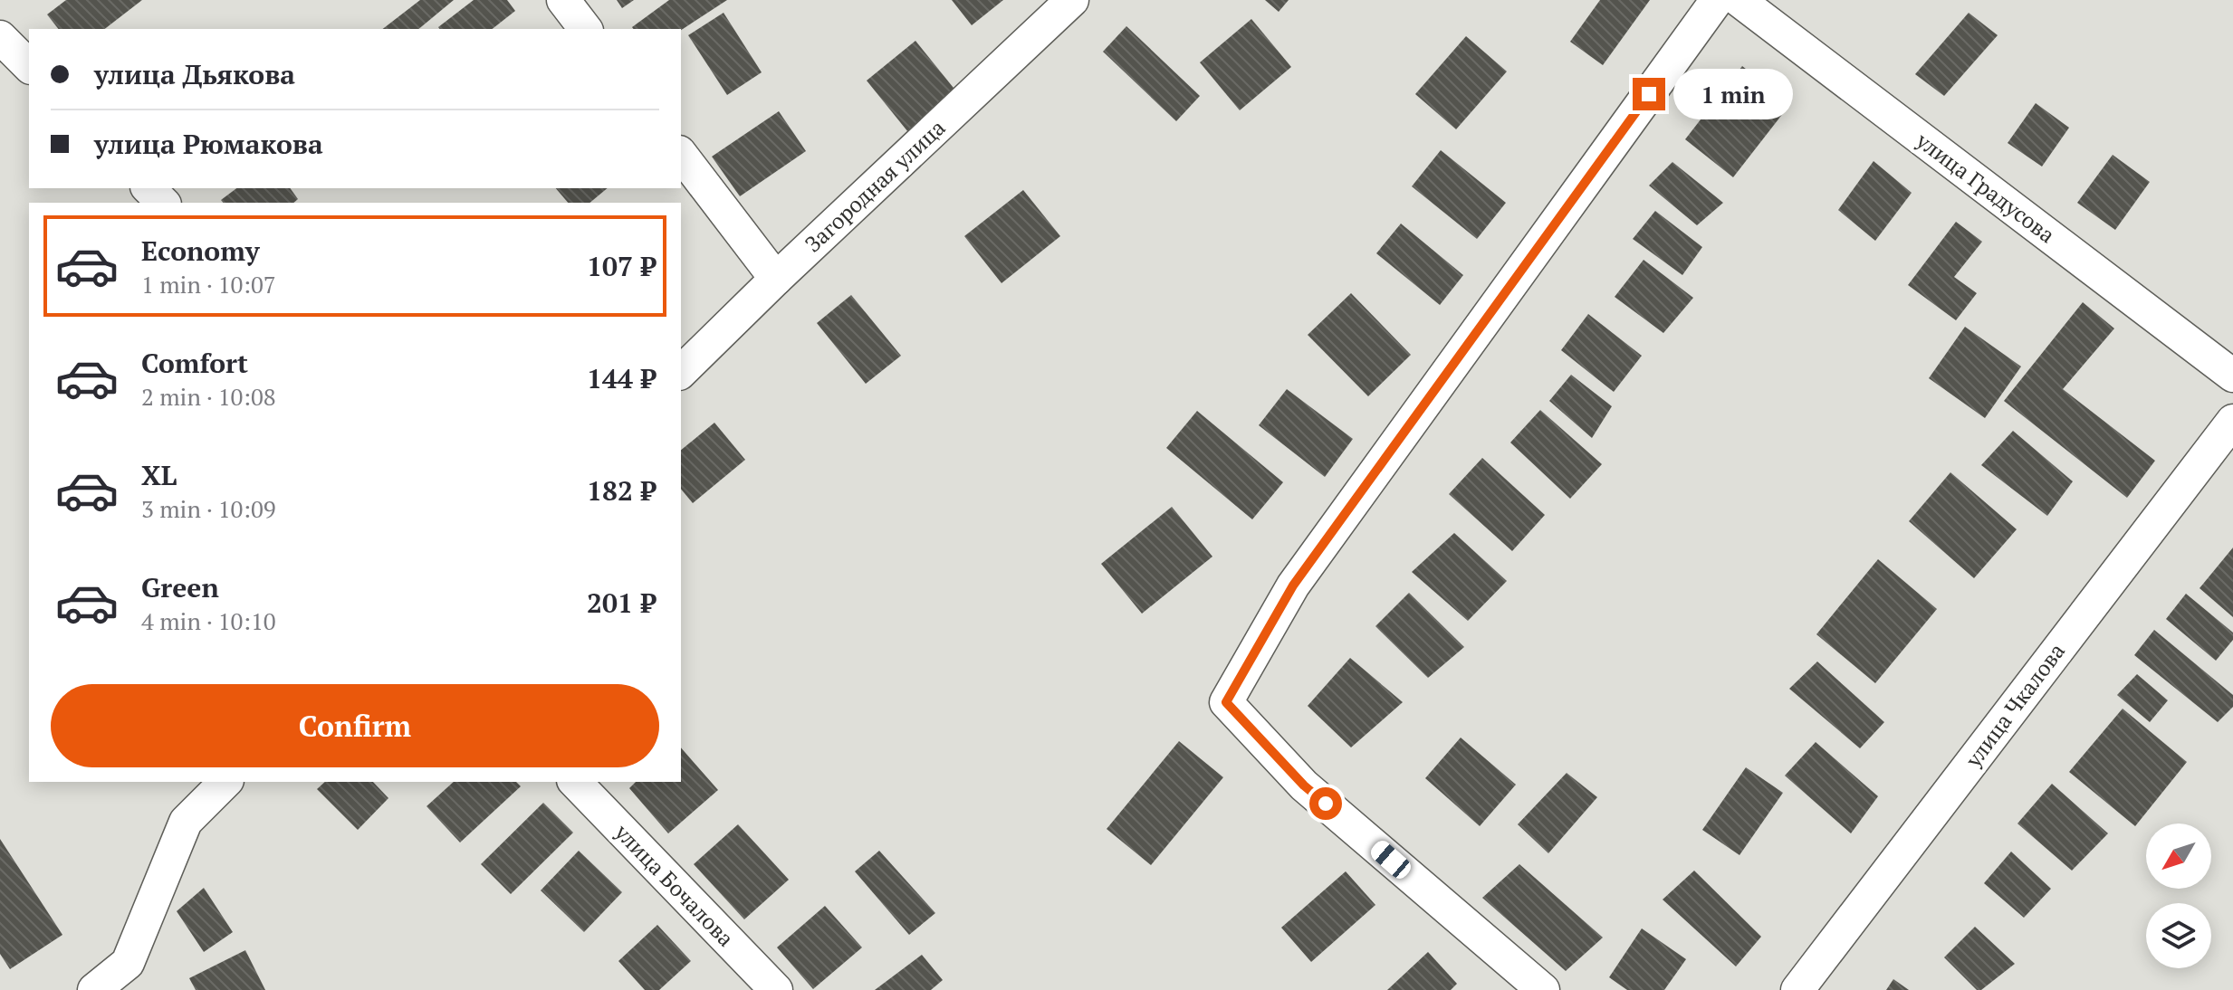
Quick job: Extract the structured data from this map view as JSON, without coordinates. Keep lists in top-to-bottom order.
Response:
{
  "streets": {
    "street": [
      "Загородная улица",
      "улица Градусова",
      "улица Чкалова",
      "улица Бочалова"
    ]
  },
  "north": "bottom left",
  "page": {
    "banner": ["улица Дьякова", "улица Рюмакова"],
    "bubble": "1 min",
    "list": [
      {
        "name": "Economy",
        "note": "1 min · 10:07",
        "value": "107 ₽"
      },
      {
        "name": "Comfort",
        "note": "2 min · 10:08",
        "value": "144 ₽"
      },
      {
        "name": "XL",
        "note": "3 min · 10:09",
        "value": "182 ₽"
      },
      {
        "name": "Green",
        "note": "4 min · 10:10",
        "value": "201 ₽"
      }
    ],
    "buttons": "Confirm"
  }
}
